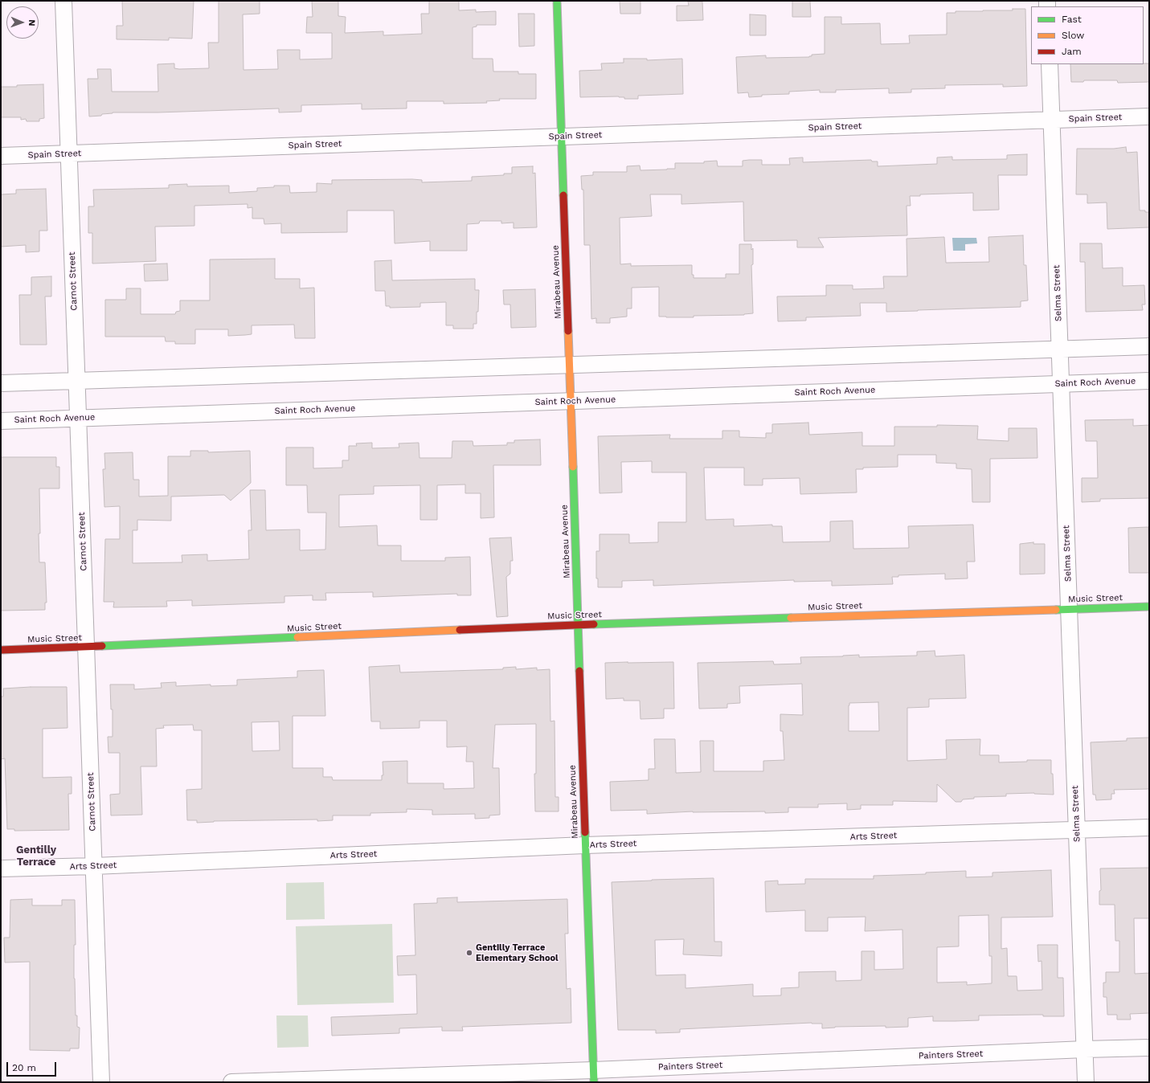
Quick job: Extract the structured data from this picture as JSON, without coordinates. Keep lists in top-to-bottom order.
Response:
{
  "streets": {
    "street": [
      "Spain Street",
      "Carnot Street",
      "Mirabeau Avenue",
      "Selma Street",
      "Saint Roch Avenue",
      "Music Street",
      "Arts Street",
      "Painters Street"
    ]
  },
  "crossings": [
    ["Spain Street", "Carnot Street"],
    ["Spain Street", "Mirabeau Avenue"],
    ["Spain Street", "Selma Street"],
    ["Carnot Street", "Saint Roch Avenue"],
    ["Carnot Street", "Music Street"],
    ["Carnot Street", "Arts Street"],
    ["Mirabeau Avenue", "Saint Roch Avenue"],
    ["Mirabeau Avenue", "Music Street"],
    ["Mirabeau Avenue", "Arts Street"],
    ["Mirabeau Avenue", "Painters Street"],
    ["Selma Street", "Saint Roch Avenue"],
    ["Selma Street", "Music Street"],
    ["Selma Street", "Arts Street"],
    ["Selma Street", "Painters Street"]
  ],
  "districts": ["Gentilly Terrace"],
  "places": ["Gentilly Terrace Elementary School"],
  "legend": ["Fast", "Slow", "Jam"],
  "scale_bar": "20 m",
  "north": "right"
}
